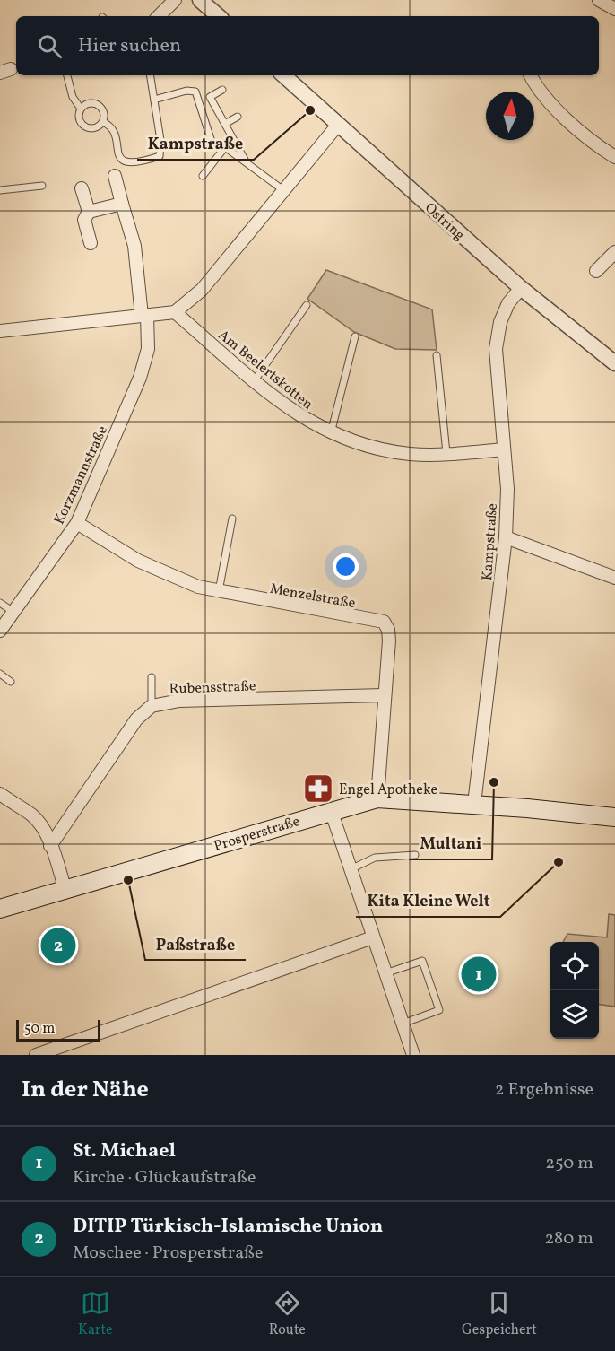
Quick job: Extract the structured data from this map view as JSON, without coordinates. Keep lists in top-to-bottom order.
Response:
{
  "streets": {
    "main road": ["Prosperstraße"],
    "street": [
      "Ostring",
      "Am Beelertskotten",
      "Korzmannstraße",
      "Kampstraße",
      "Menzelstraße",
      "Rubensstraße"
    ]
  },
  "crossings": [
    ["Ostring", "Kampstraße"],
    ["Am Beelertskotten", "Kampstraße"],
    ["Korzmannstraße", "Menzelstraße"],
    ["Kampstraße", "Prosperstraße"],
    ["Menzelstraße", "Rubensstraße"],
    ["Menzelstraße", "Prosperstraße"]
  ],
  "places": {
    "other": [
      "Kampstraße",
      "Multani",
      "Kita Kleine Welt",
      "Paßstraße"
    ],
    "pharmacy": ["Engel Apotheke"]
  },
  "scale_bar": "50 m",
  "north": "top",
  "page": {
    "search": "Hier suchen",
    "pins": ["2", "1"],
    "scale": "50 m",
    "heading": ["In der Nähe", "2 Ergebnisse"],
    "list": [
      {
        "mark": "1",
        "name": "St. Michael",
        "note": "Kirche · Glückaufstraße",
        "value": "250 m"
      },
      {
        "mark": "2",
        "name": "DITIP Türkisch-Islamische Union",
        "note": "Moschee · Prosperstraße",
        "value": "280 m"
      }
    ],
    "nav": ["Karte", "Route", "Gespeichert"]
  }
}
